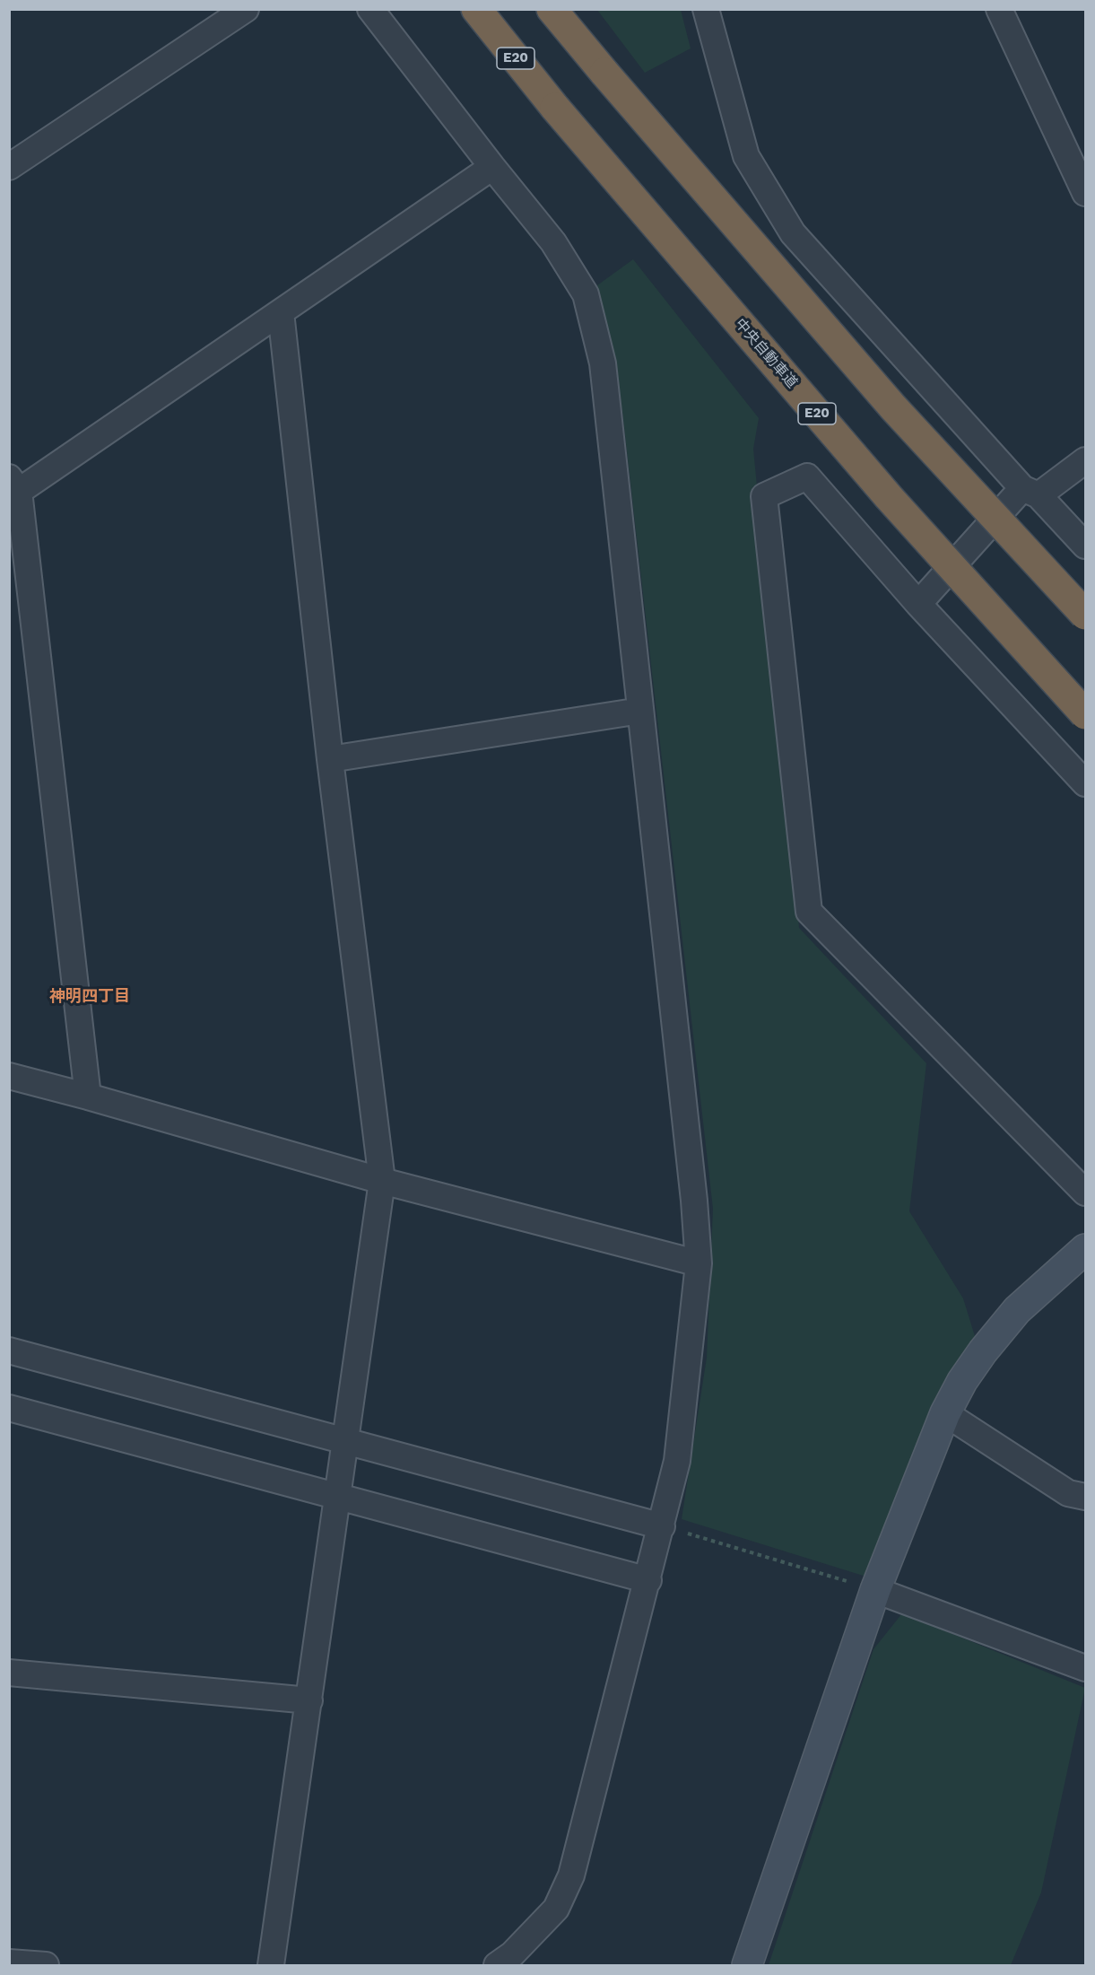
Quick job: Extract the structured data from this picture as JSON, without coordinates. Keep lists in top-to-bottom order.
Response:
{
  "streets": {
    "highway": ["E20", "中央自動車道"]
  },
  "districts": ["神明四丁目"]
}
